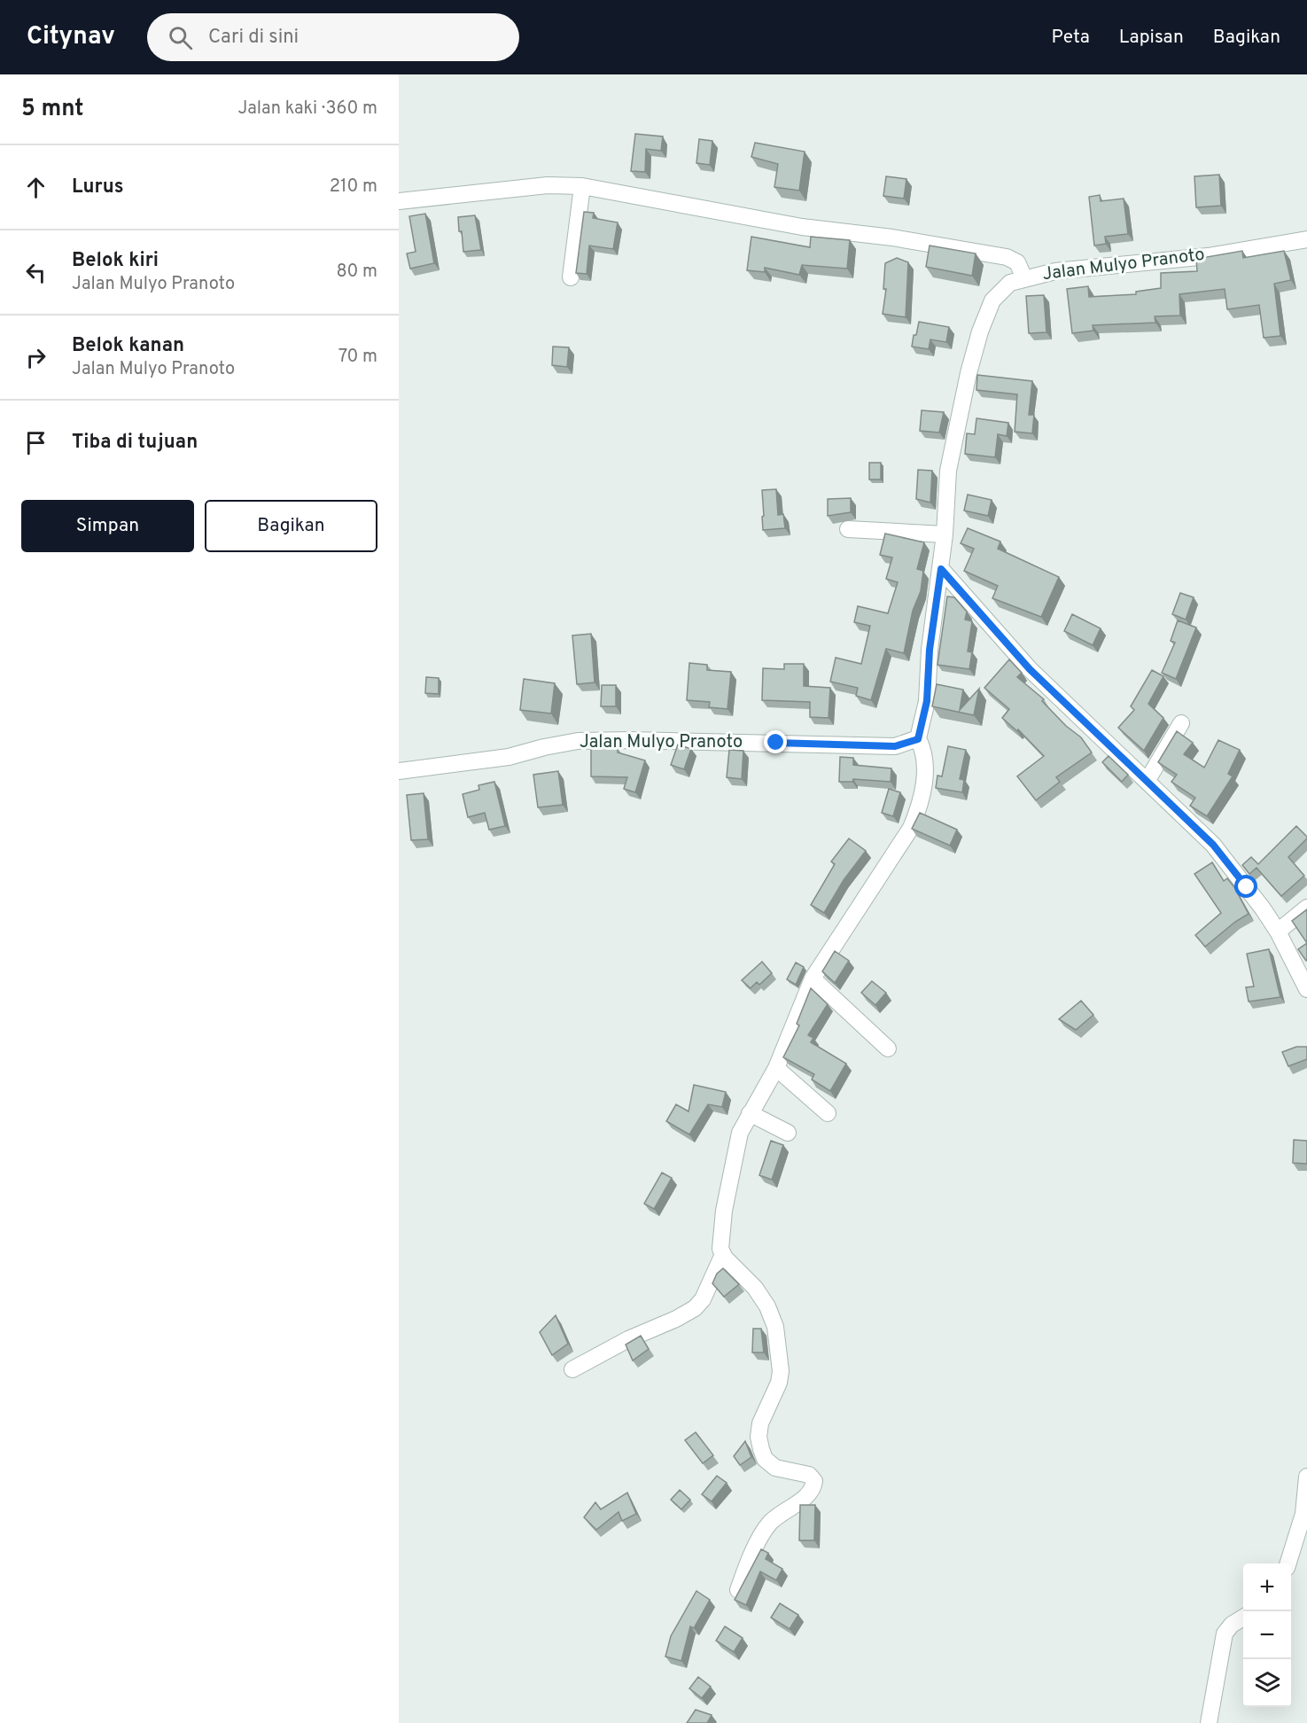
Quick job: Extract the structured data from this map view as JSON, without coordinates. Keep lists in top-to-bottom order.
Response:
{
  "streets": {
    "street": ["Jalan Mulyo Pranoto"]
  },
  "page": {
    "header": "Citynav",
    "search": "Cari di sini",
    "nav": ["Peta", "Lapisan", "Bagikan"],
    "heading": ["5 mnt", "Jalan kaki · 360 m"],
    "list": [
      ["Lurus", "210 m"],
      ["Belok kiri", "Jalan Mulyo Pranoto", "80 m"],
      ["Belok kanan", "Jalan Mulyo Pranoto", "70 m"],
      "Tiba di tujuan"
    ],
    "buttons": ["Simpan", "Bagikan"],
    "map_buttons": ["+", "−"]
  }
}
